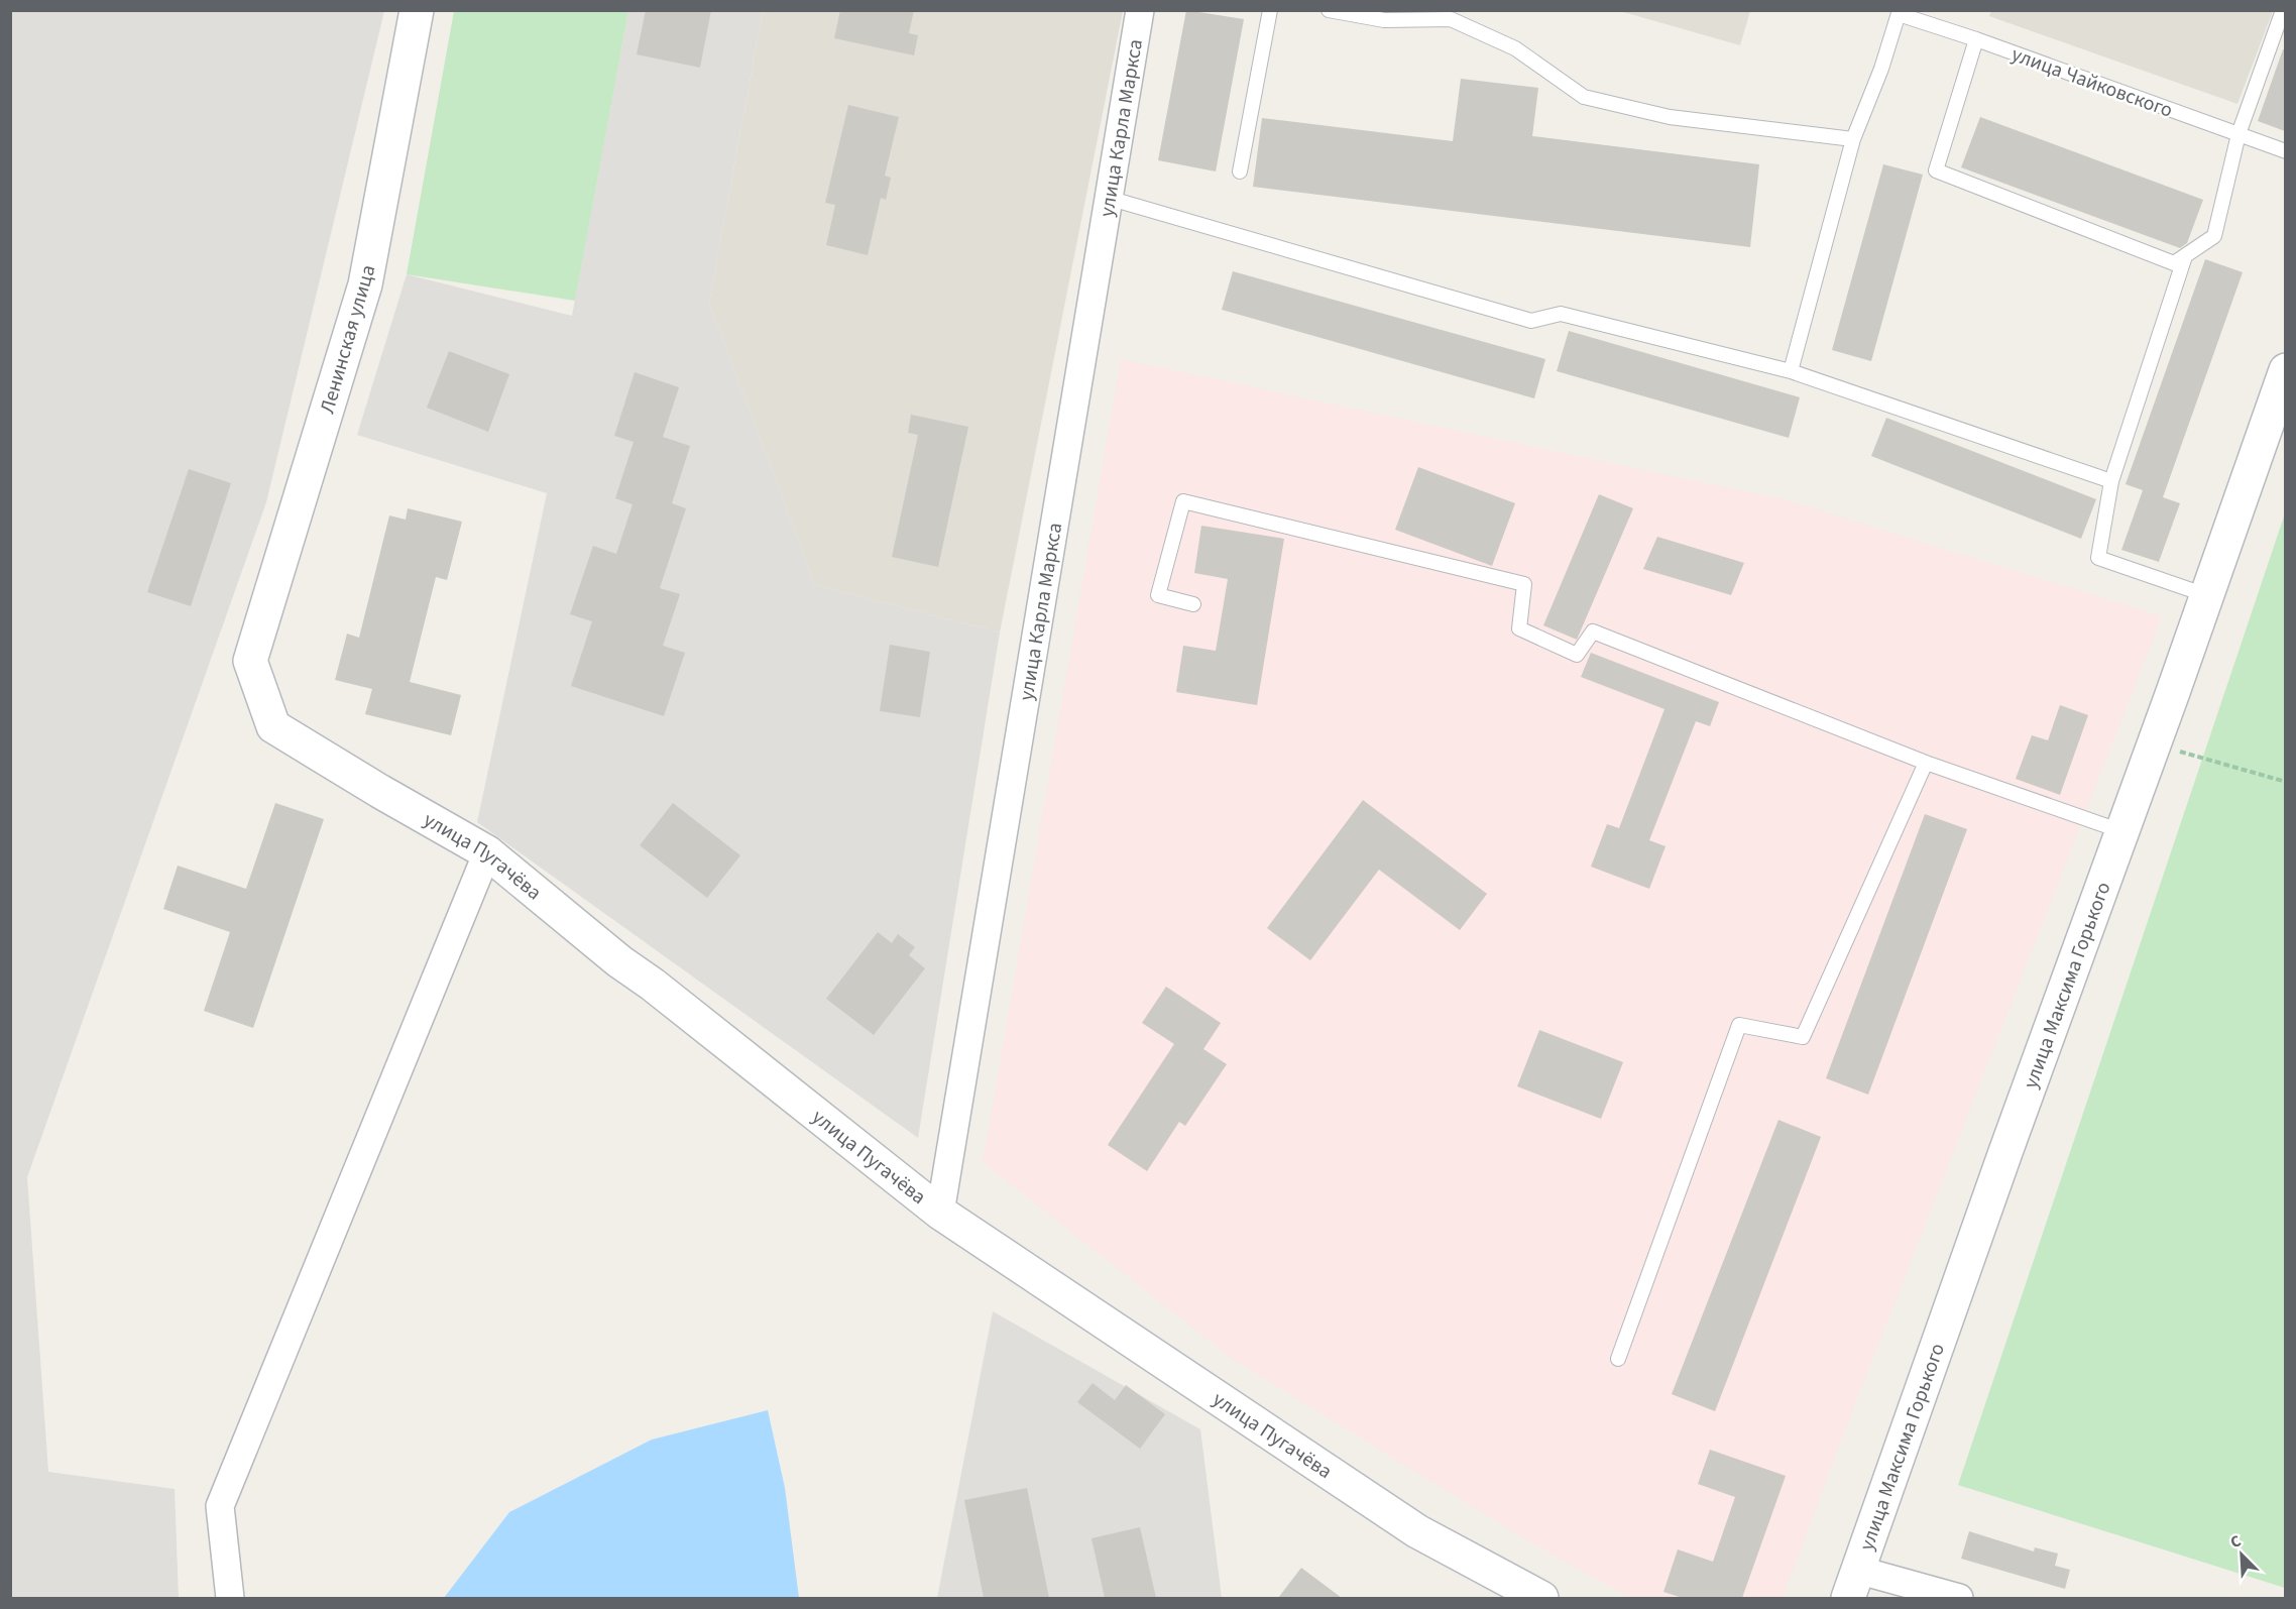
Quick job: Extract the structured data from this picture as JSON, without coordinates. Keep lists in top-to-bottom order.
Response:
{
  "streets": {
    "street": [
      "улица Карла Маркса",
      "Ленинская улица",
      "улица Пугачёва",
      "улица Максима Горького"
    ],
    "lane": ["улица Чайковского"]
  },
  "crossings": [
    ["улица Карла Маркса", "улица Пугачёва"],
    ["Ленинская улица", "улица Пугачёва"]
  ],
  "north": "top left"
}
